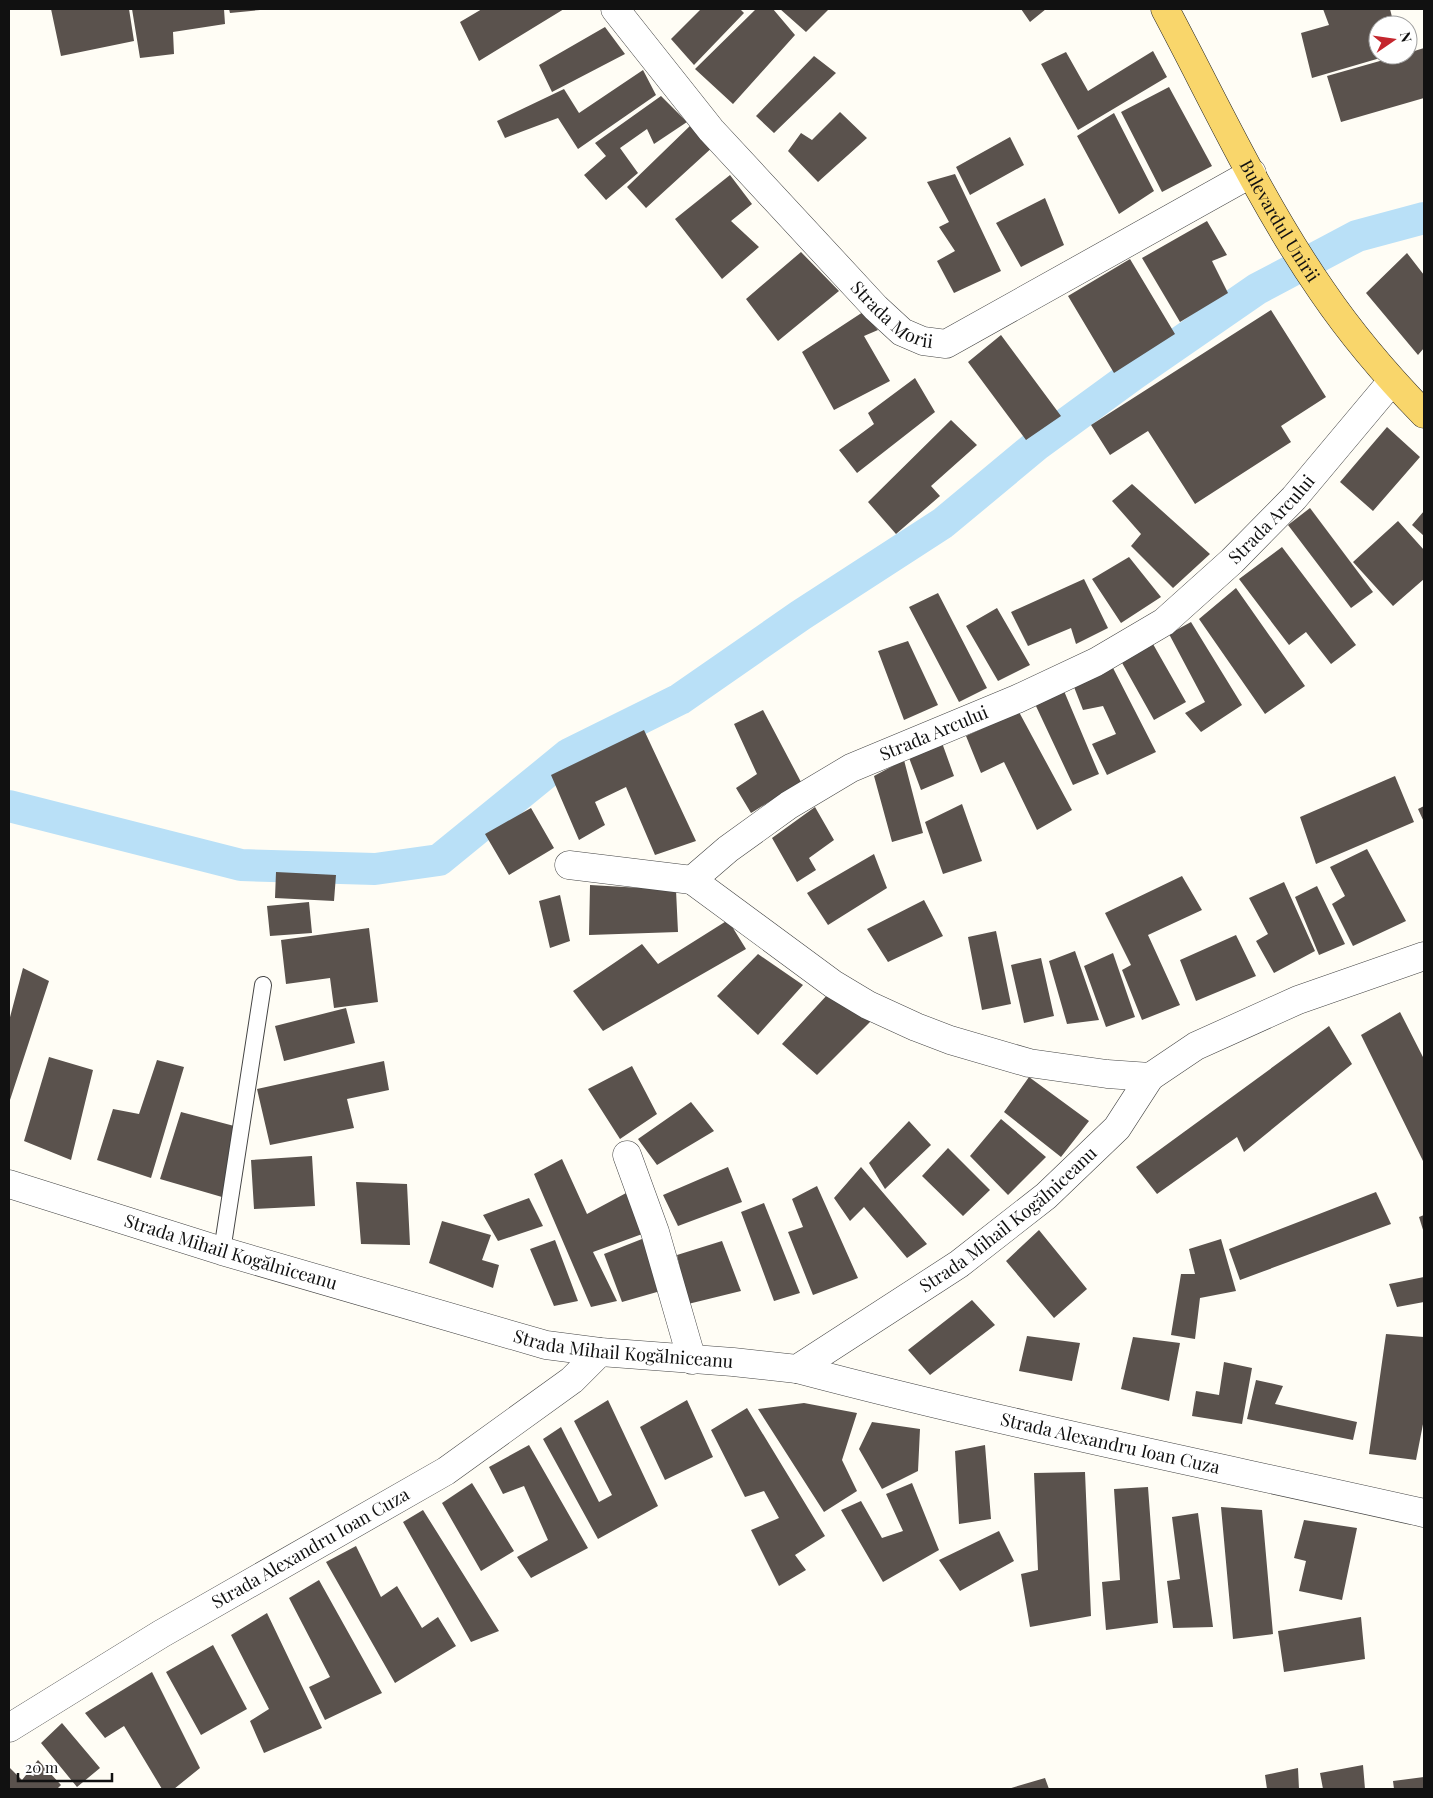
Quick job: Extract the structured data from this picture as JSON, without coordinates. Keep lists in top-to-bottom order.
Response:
{
  "streets": {
    "main road": ["Bulevardul Unirii"],
    "street": [
      "Strada Morii",
      "Strada Arcului",
      "Strada Mihail Kogălniceanu",
      "Strada Alexandru Ioan Cuza"
    ]
  },
  "crossings": [
    ["Bulevardul Unirii", "Strada Morii"],
    ["Bulevardul Unirii", "Strada Arcului"],
    ["Strada Mihail Kogălniceanu", "Strada Alexandru Ioan Cuza"]
  ],
  "scale_bar": "20 m",
  "north": "right"
}
